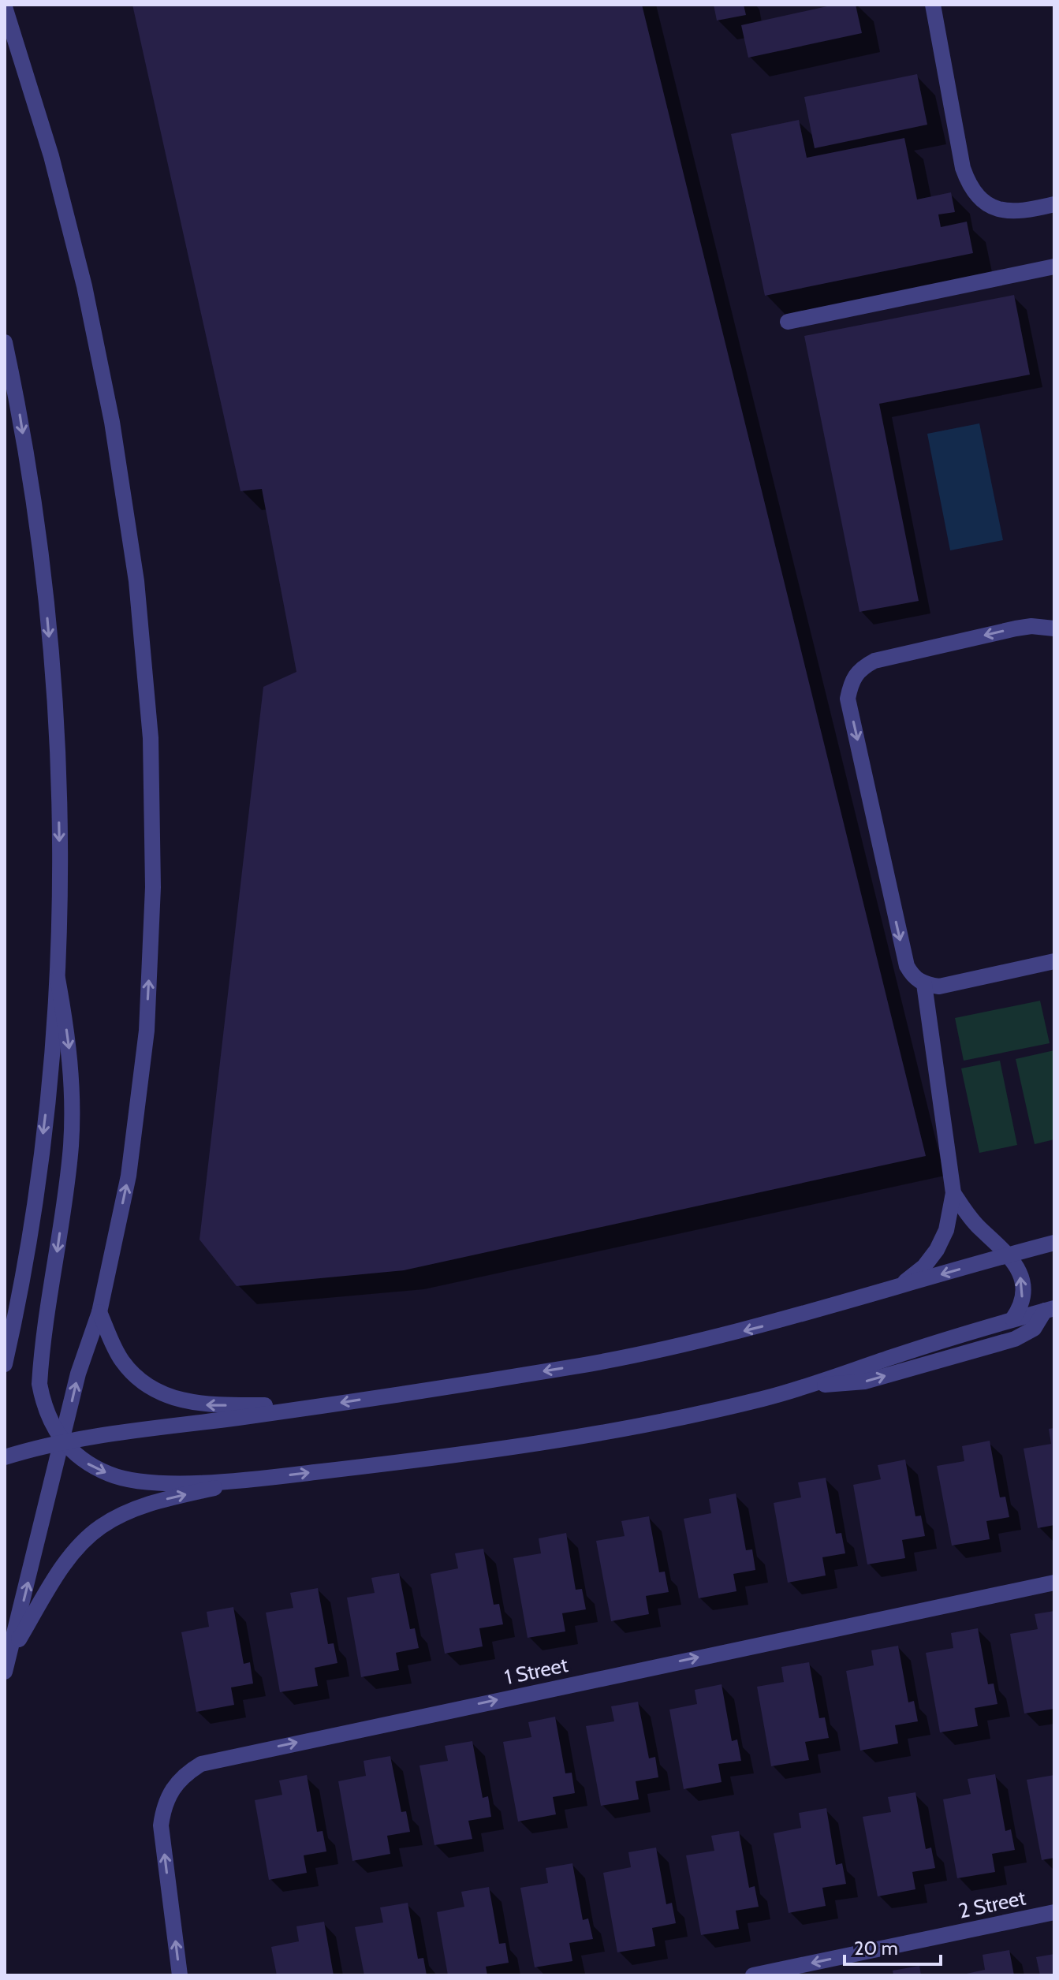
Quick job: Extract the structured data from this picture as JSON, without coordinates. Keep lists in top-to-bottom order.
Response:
{
  "streets": {
    "street": ["1 Street", "2 Street"]
  },
  "one_way": ["1 Street", "2 Street"],
  "scale_bar": "20 m"
}
